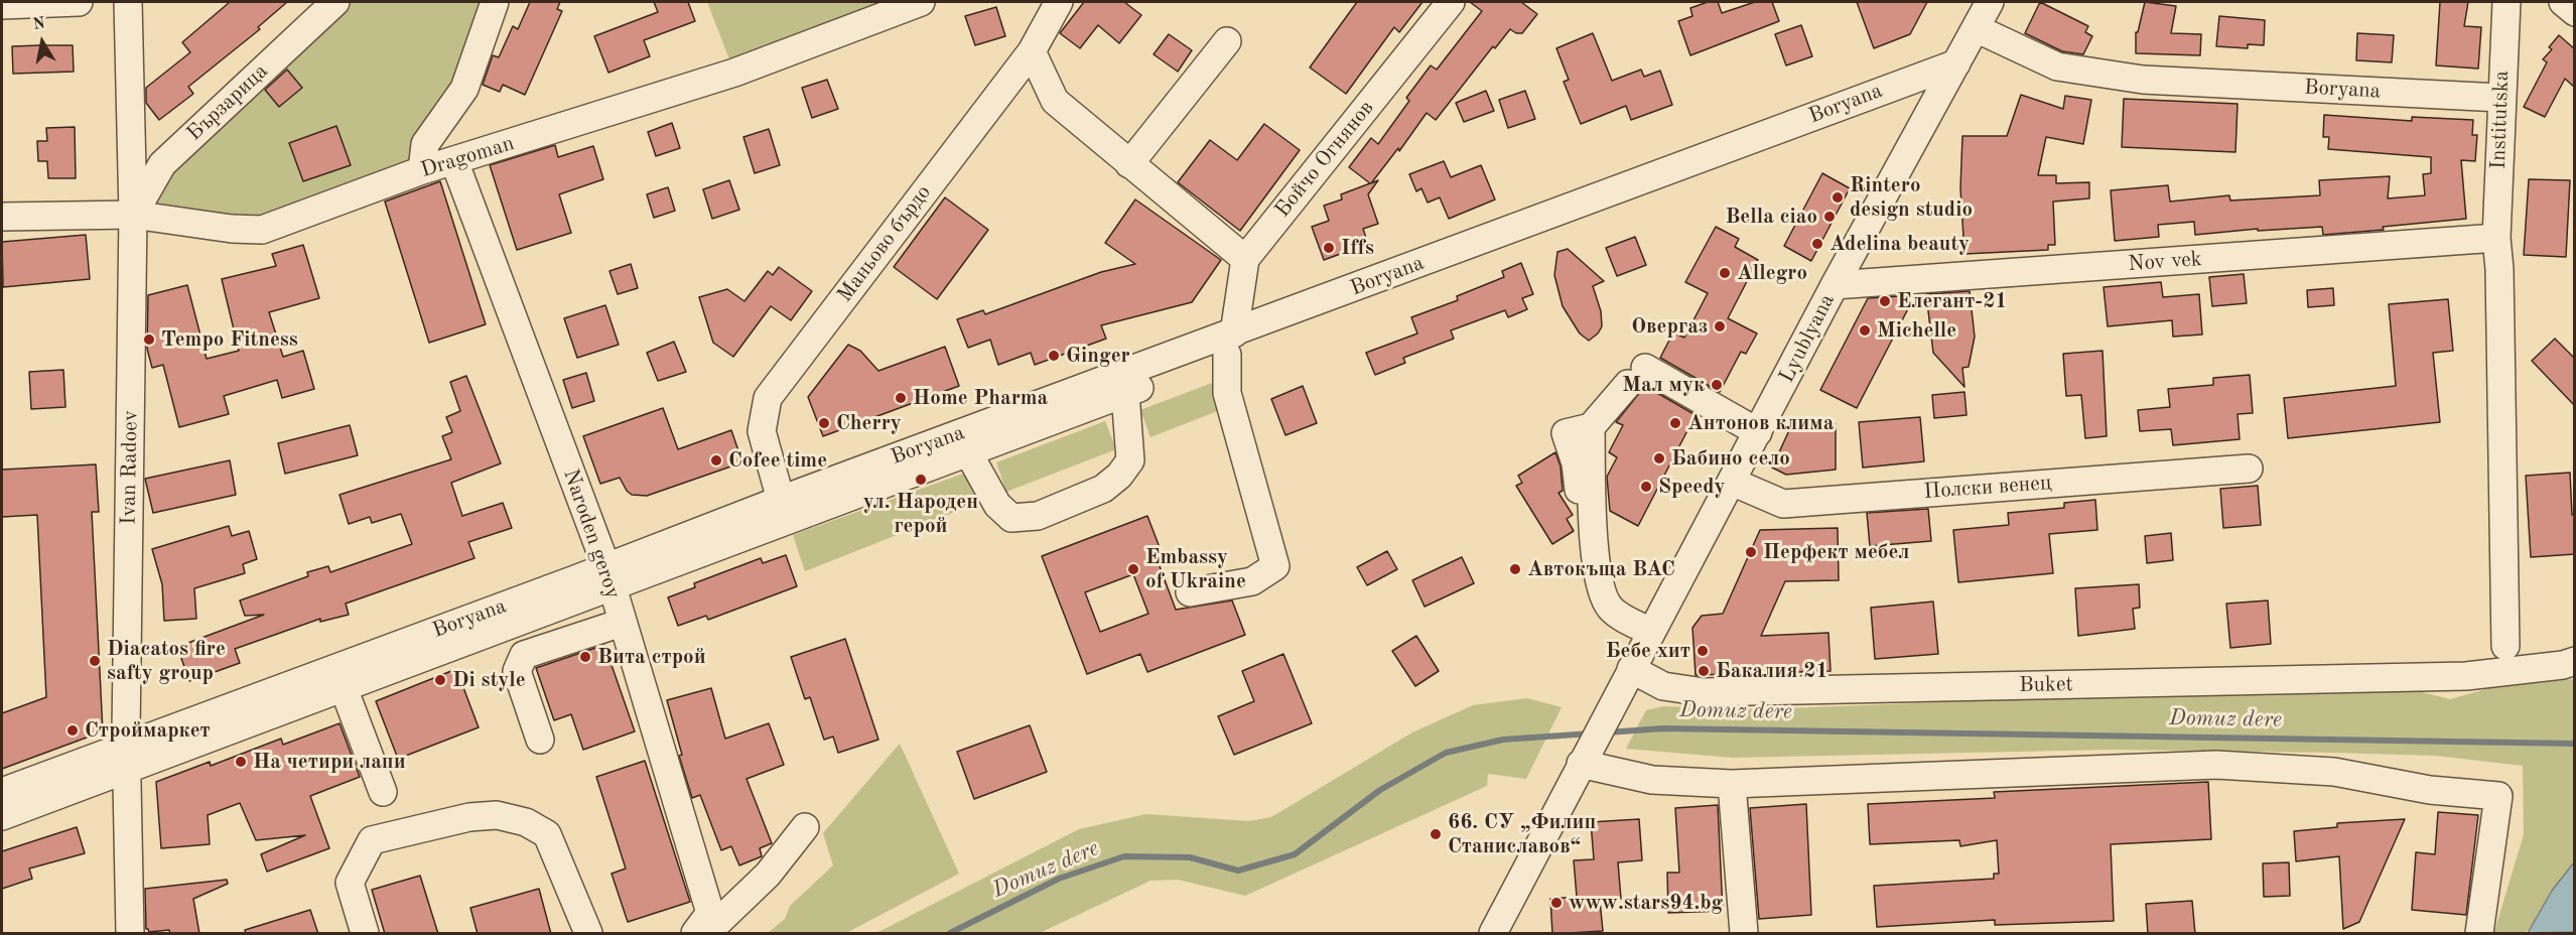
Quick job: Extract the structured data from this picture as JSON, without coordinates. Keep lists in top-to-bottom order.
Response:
{
  "streets": {
    "street": [
      "Boryana",
      "Бързарица",
      "Institutska",
      "Dragoman",
      "Бойчо Огнянов",
      "Маньово бърдо",
      "Nov vek",
      "Lyublyana",
      "Ivan Radoev",
      "Полски венец",
      "Naroden geroy",
      "Buket"
    ]
  },
  "crossings": [
    ["Boryana", "Institutska"],
    ["Boryana", "Маньово бърдо"],
    ["Boryana", "Lyublyana"],
    ["Boryana", "Ivan Radoev"],
    ["Boryana", "Naroden geroy"],
    ["Бързарица", "Dragoman"],
    ["Бързарица", "Ivan Radoev"],
    ["Institutska", "Nov vek"],
    ["Dragoman", "Ivan Radoev"],
    ["Dragoman", "Naroden geroy"],
    ["Nov vek", "Lyublyana"],
    ["Lyublyana", "Полски венец"],
    ["Lyublyana", "Buket"]
  ],
  "water": ["Domuz dere"],
  "places": [
    "Rintero design studio",
    "Bella ciao",
    "Adelina beauty",
    "Iffs",
    "Allegro",
    "Елегант-21",
    "Овергаз",
    "Michelle",
    "Tempo Fitness",
    "Ginger",
    "Мал мук",
    "Home Pharma",
    "Cherry",
    "Антонов клима",
    "Бабино село",
    "Cofee time",
    "ул. Народен герой",
    "Speedy",
    "Перфект мебел",
    "Embassy of Ukraine",
    "Автокъща ВАС",
    "Бебе хит",
    "Вита строй",
    "Diacatos fire safty group",
    "Бакалия 21",
    "Di style",
    "Строймаркет",
    "На четири лапи",
    "66. СУ „Филип Станиславов“",
    "www.stars94.bg"
  ],
  "north": "top"
}
